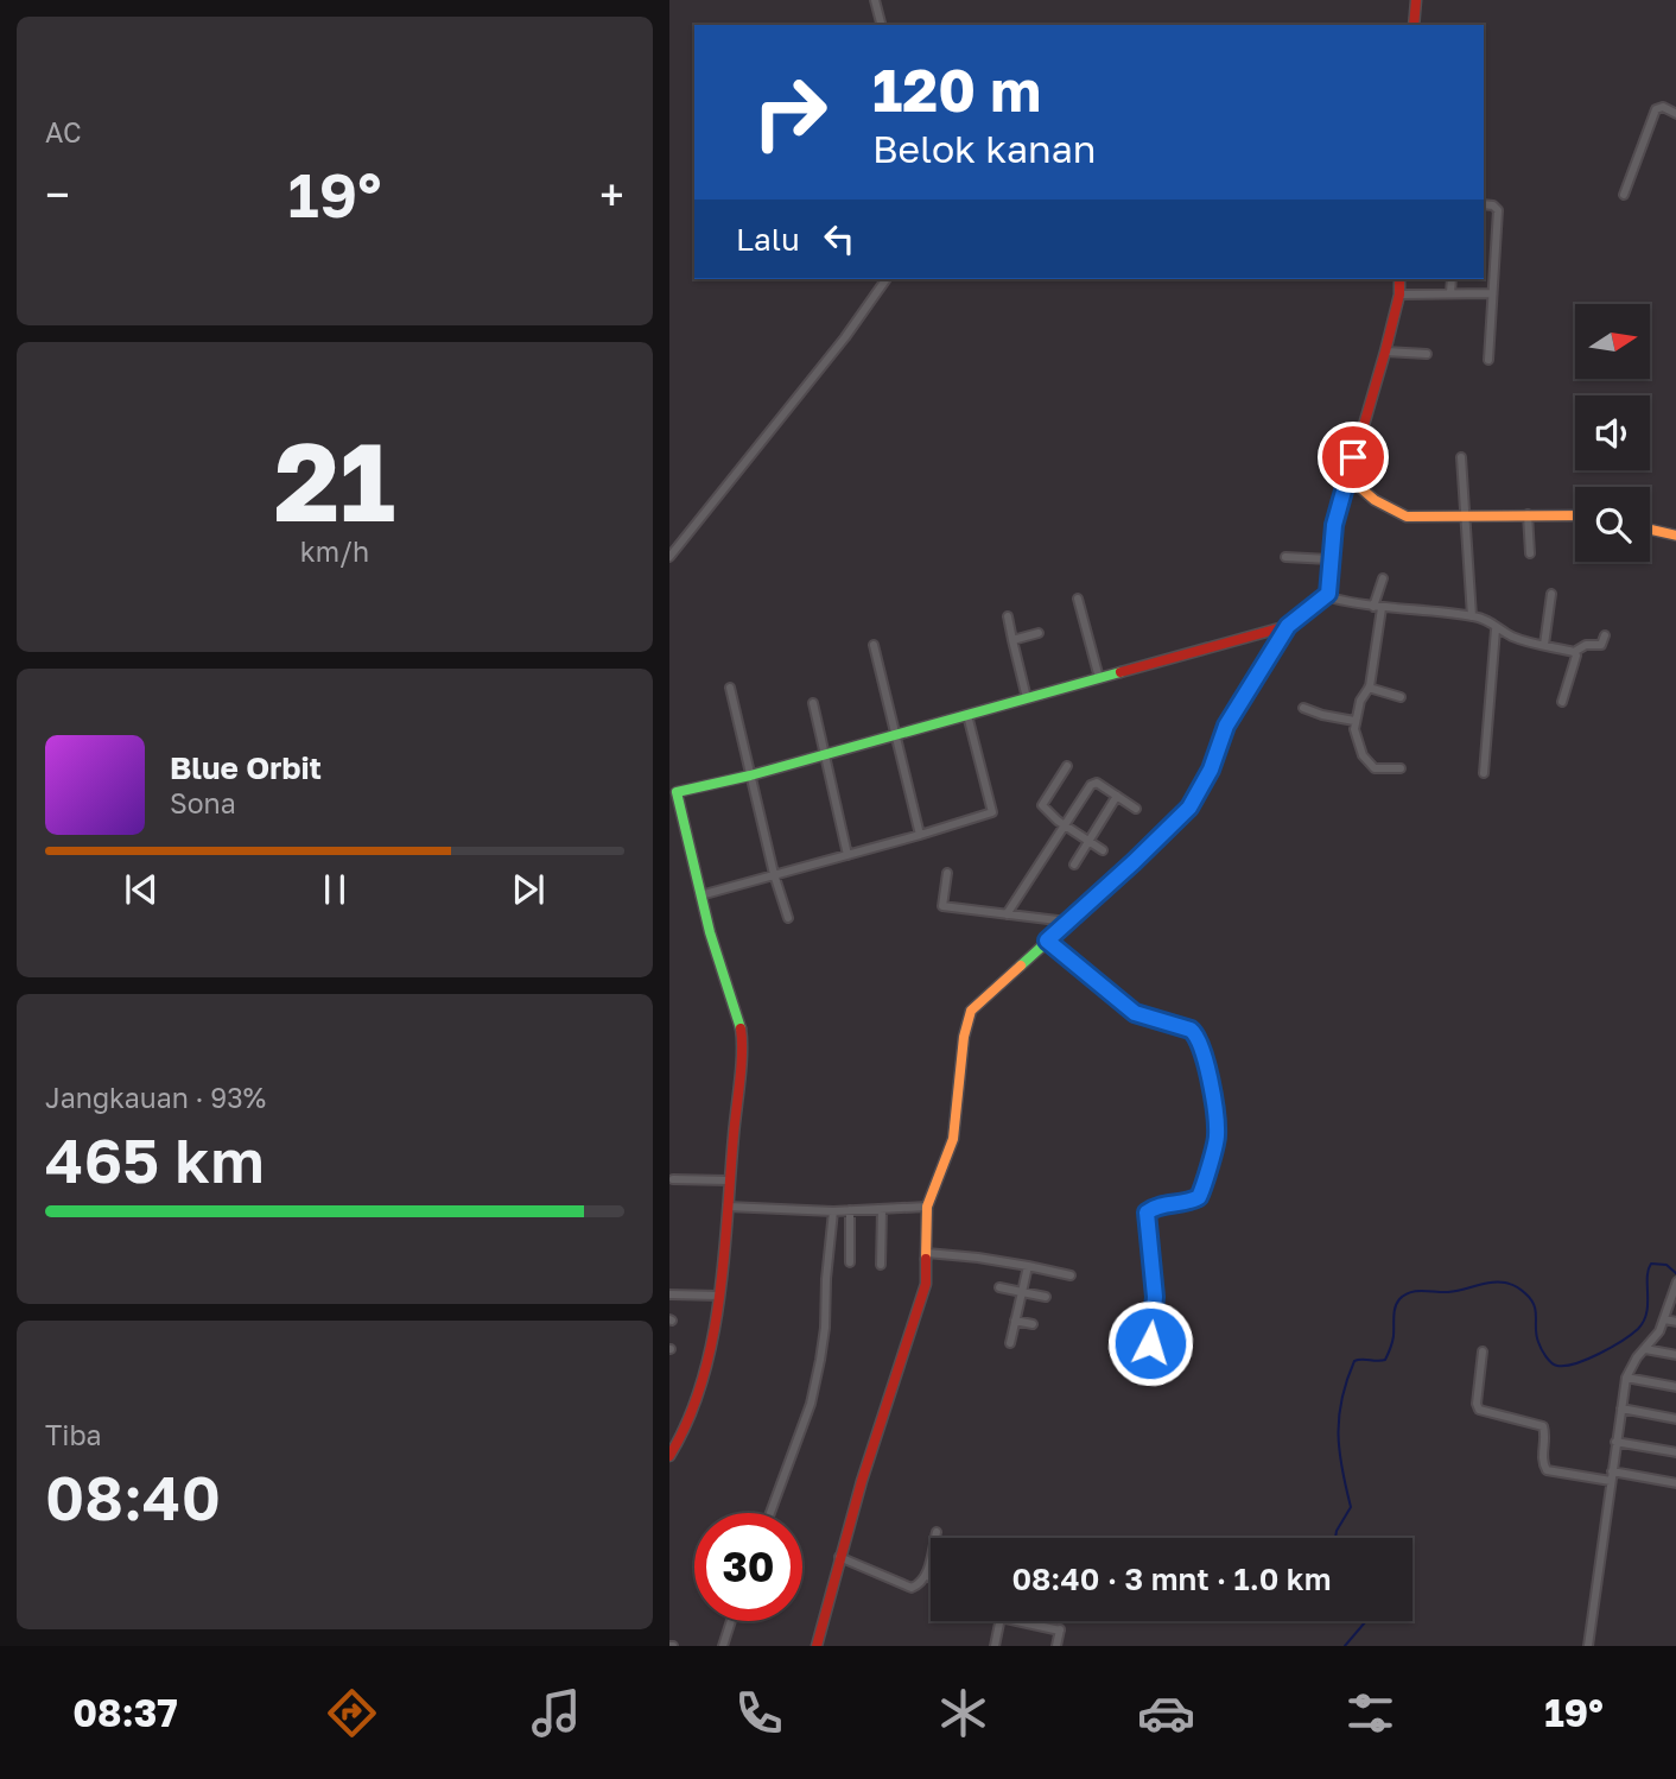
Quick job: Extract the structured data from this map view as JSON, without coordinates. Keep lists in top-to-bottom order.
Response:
{
  "north": "right",
  "page": {
    "tile": [
      "AC",
      ["21", "km/h"],
      ["Jangkauan · 93%", "465 km"],
      ["Tiba", "08:40"]
    ],
    "turn": ["120 m", "Belok kanan"],
    "heat": ["−", "19°", "+"],
    "then": "Lalu",
    "song": ["Blue Orbit", "Sona"],
    "limit": "30",
    "trip": "08:40 · 3 mnt · 1.0 km",
    "tabs": ["08:37", "19°"]
  }
}
